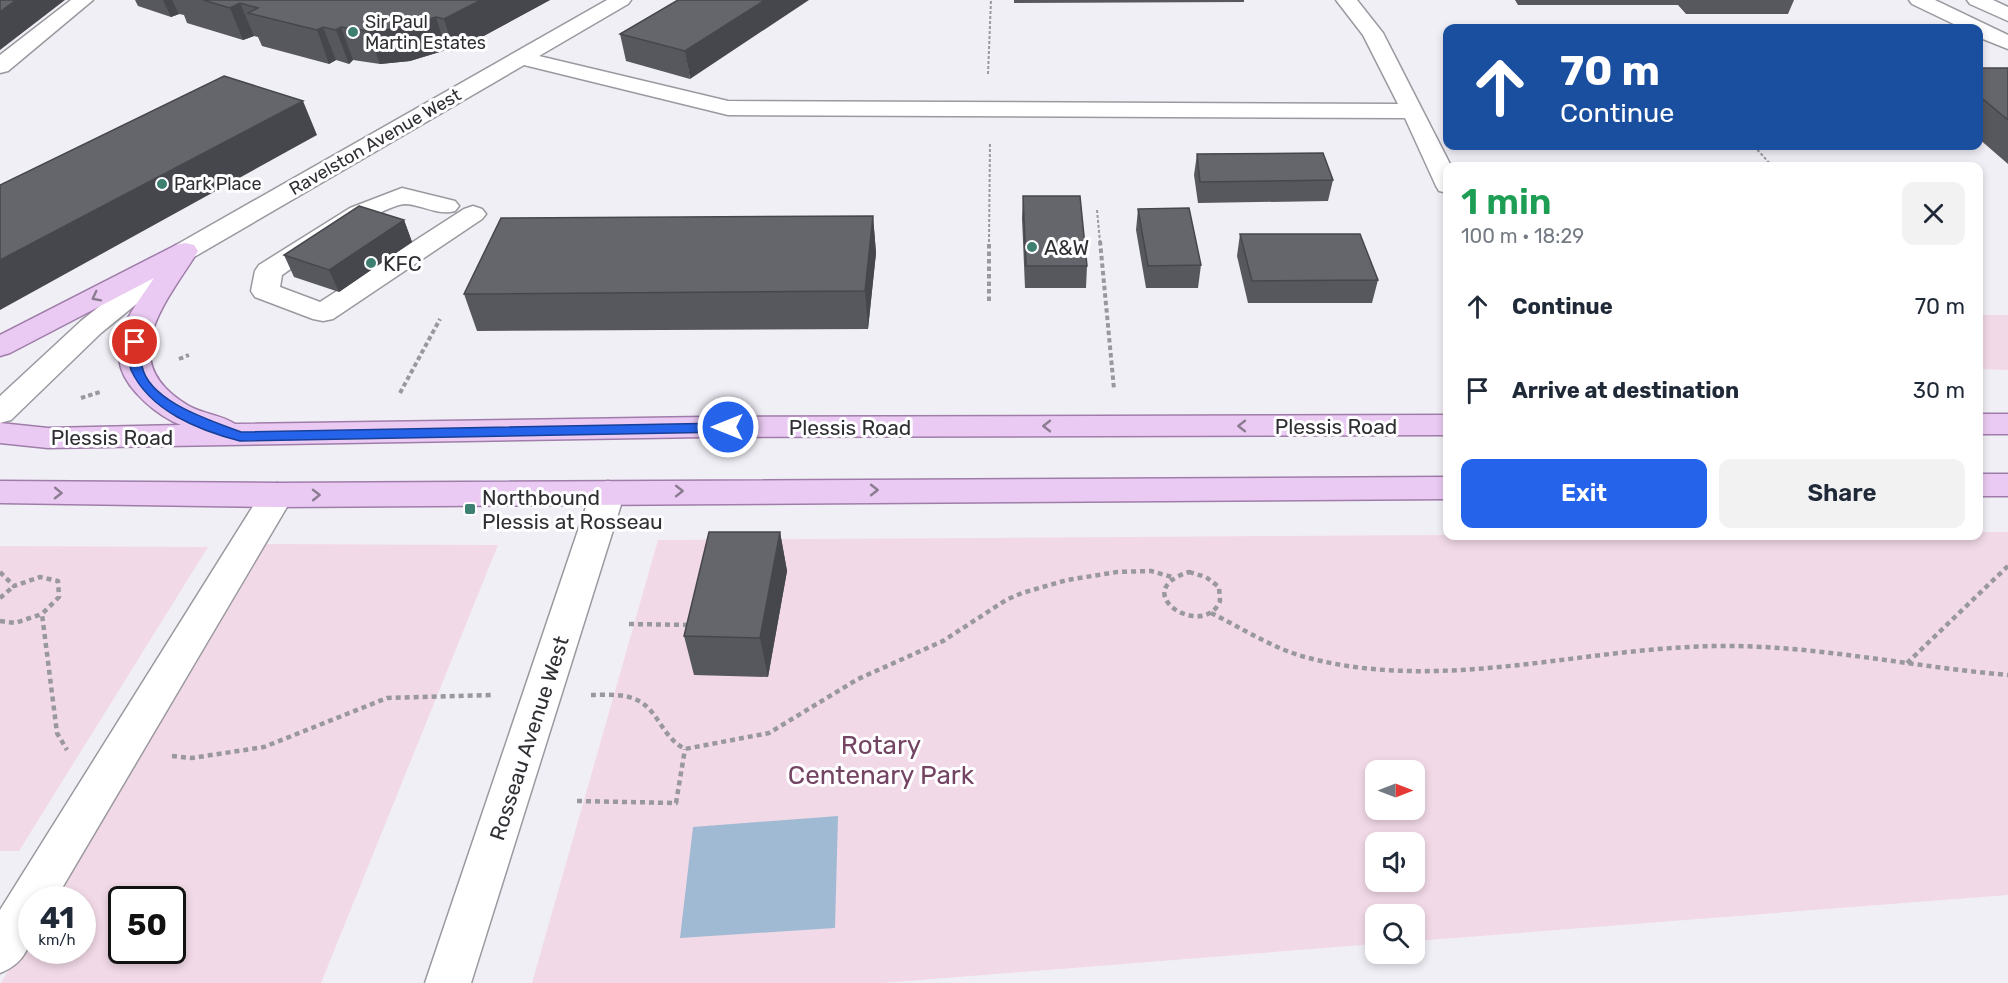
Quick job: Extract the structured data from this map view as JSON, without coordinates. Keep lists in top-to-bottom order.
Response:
{
  "streets": {
    "main road": ["Plessis Road"],
    "street": ["Ravelston Avenue West", "Rosseau Avenue West"]
  },
  "parks": ["Rotary Centenary Park"],
  "places": {
    "other": [
      "Sir Paul Martin Estates",
      "Park Place",
      "A&W",
      "KFC"
    ],
    "transit": ["Northbound Plessis at Rosseau"]
  },
  "north": "right",
  "page": {
    "turn": ["70 m", "Continue"],
    "heading": ["1 min", "100 m · 18:29"],
    "list": [
      {
        "name": "Continue",
        "value": "70 m"
      },
      {
        "name": "Arrive at destination",
        "value": "30 m"
      }
    ],
    "buttons": ["Exit", "Share"],
    "speed": "41 km/h",
    "limit": "50"
  }
}
